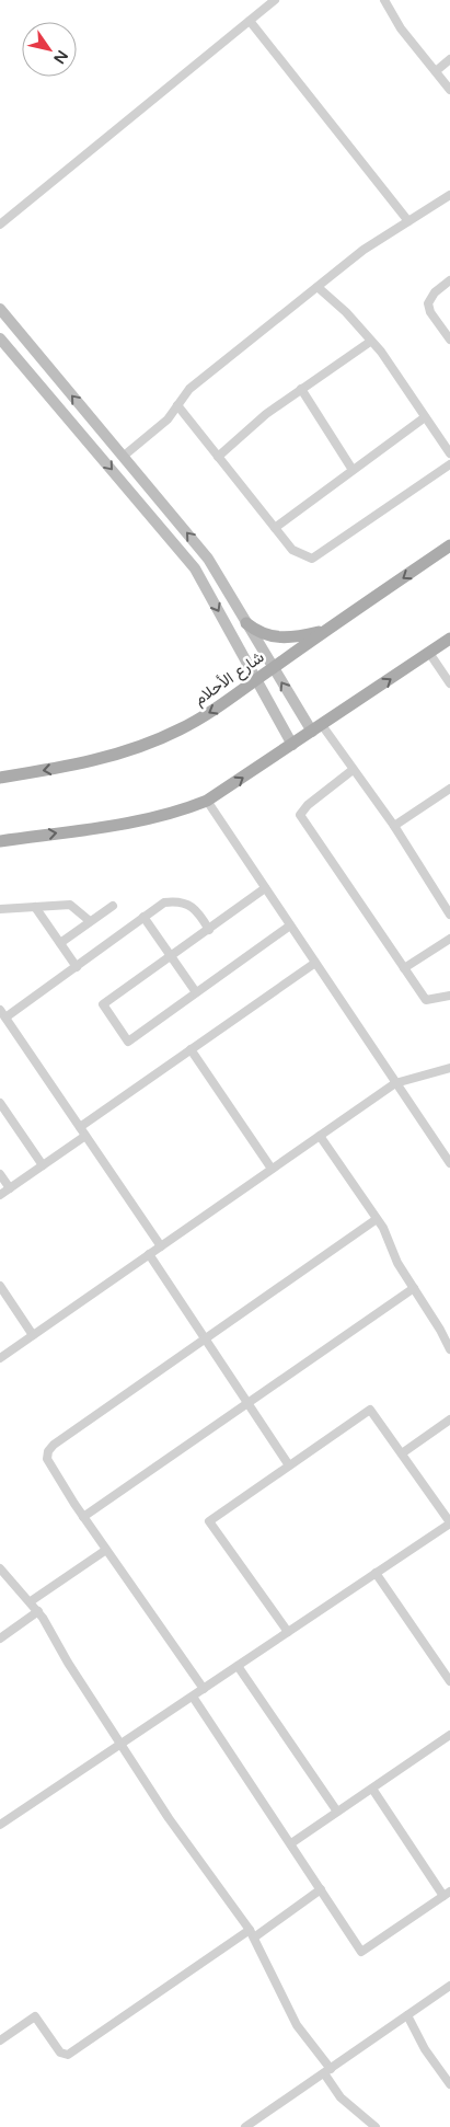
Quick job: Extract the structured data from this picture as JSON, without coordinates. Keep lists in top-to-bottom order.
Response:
{
  "streets": {
    "main road": ["شارع الأحلام"]
  },
  "north": "bottom right"
}
